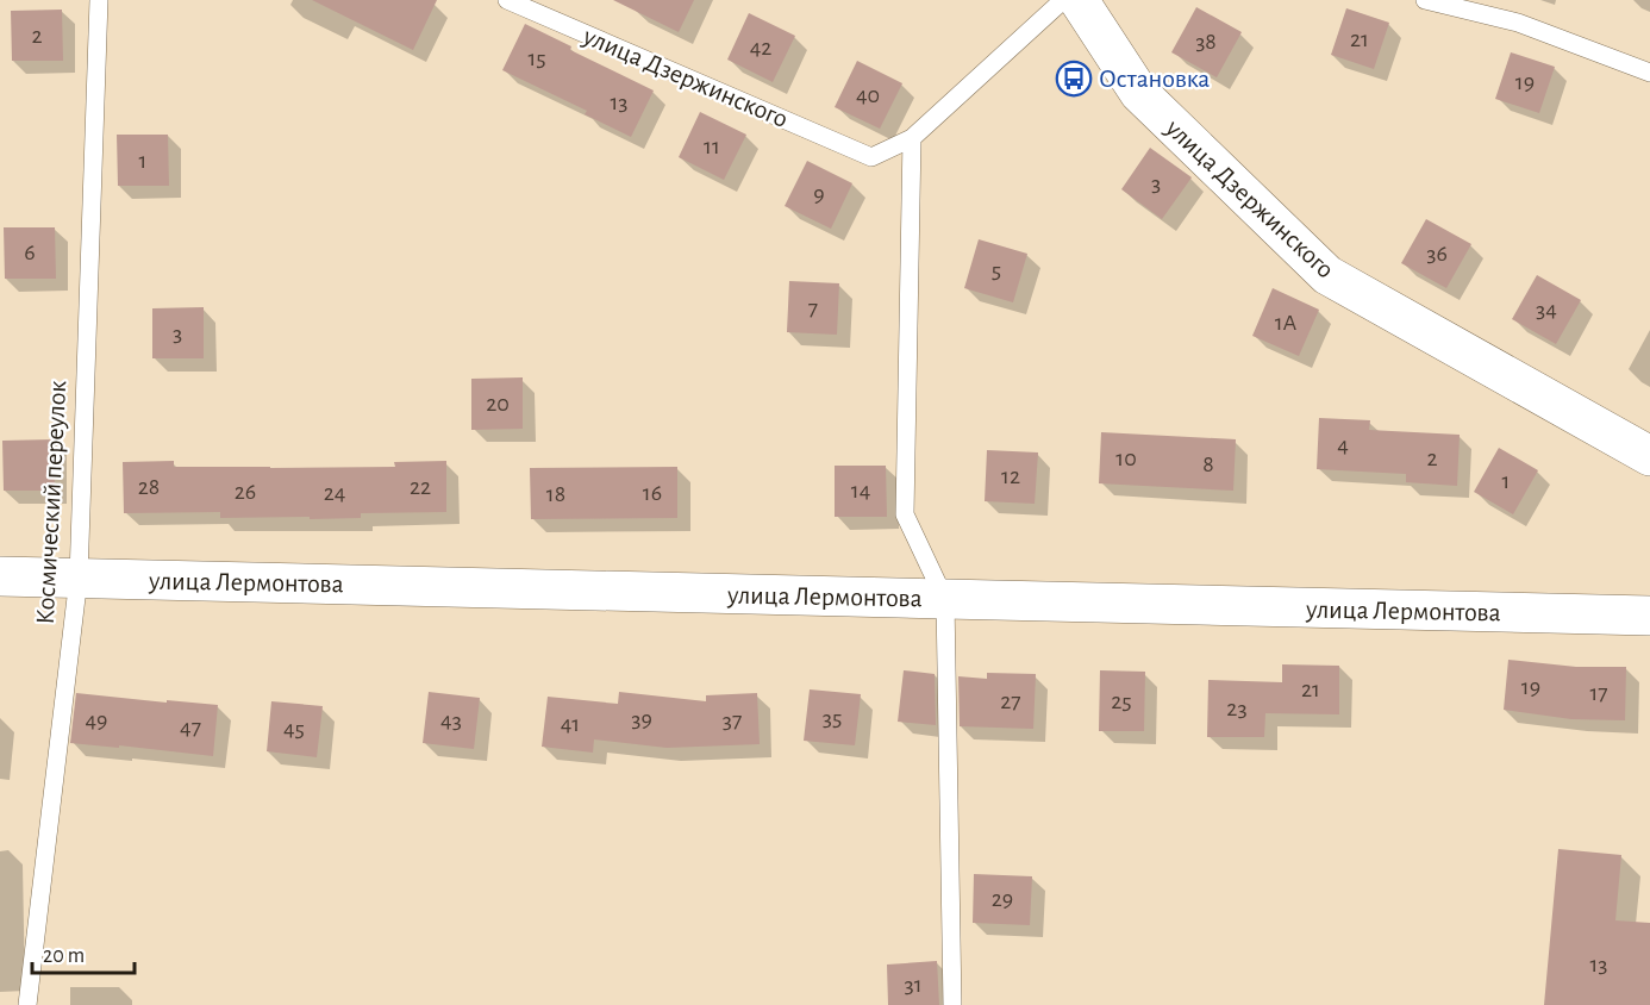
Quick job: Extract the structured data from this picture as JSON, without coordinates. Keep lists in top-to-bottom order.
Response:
{
  "streets": {
    "street": ["улица Дзержинского", "улица Лермонтова"],
    "lane": ["Космический переулок"]
  },
  "crossings": [
    ["Космический переулок", "улица Лермонтова"]
  ],
  "places": {
    "bus stop": ["Остановка"]
  },
  "house_numbers": [
    "2",
    "21",
    "38",
    "42",
    "15",
    "19",
    "40",
    "13",
    "11",
    "1",
    "3",
    "9",
    "6",
    "36",
    "5",
    "7",
    "34",
    "1А",
    "3",
    "20",
    "4",
    "10",
    "2",
    "8",
    "12",
    "1",
    "28",
    "22",
    "14",
    "26",
    "24",
    "16",
    "18",
    "19",
    "21",
    "17",
    "27",
    "25",
    "23",
    "35",
    "39",
    "49",
    "43",
    "37",
    "41",
    "47",
    "45",
    "29",
    "13",
    "31"
  ],
  "scale_bar": "20 m"
}
